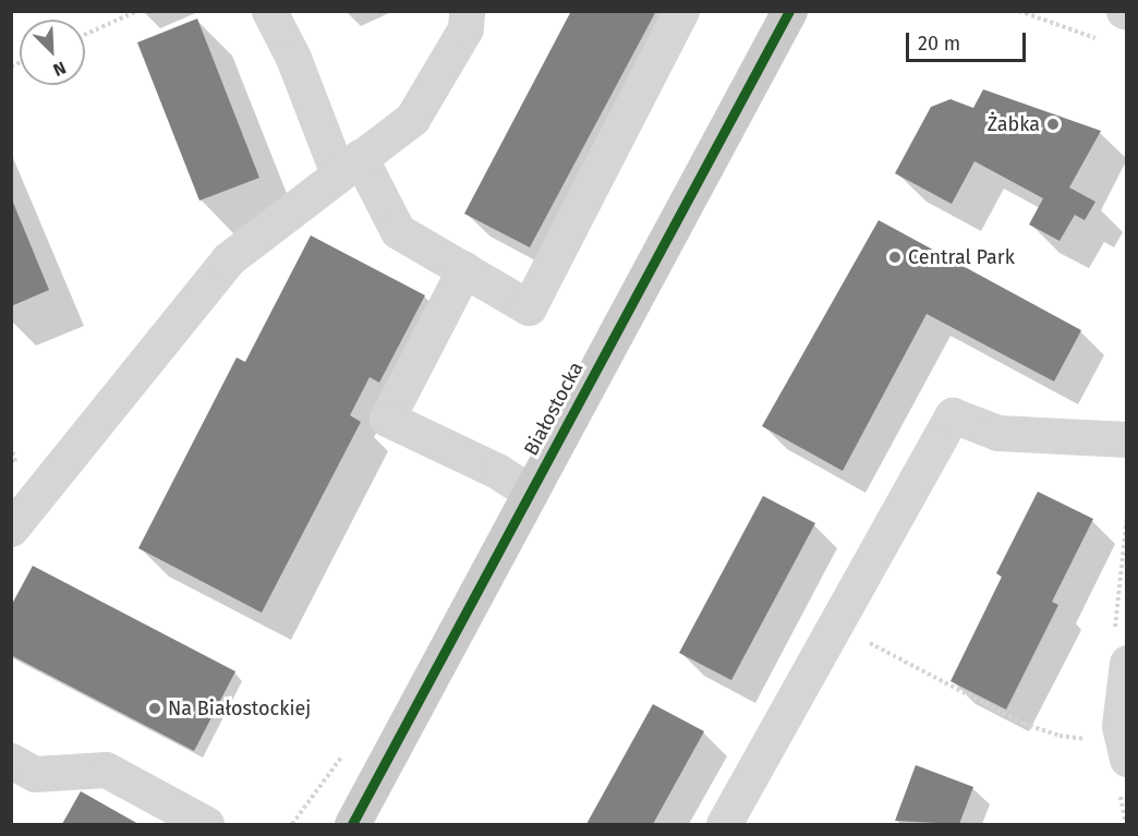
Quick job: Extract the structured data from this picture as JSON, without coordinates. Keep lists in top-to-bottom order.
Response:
{
  "streets": {
    "main road": ["Białostocka"]
  },
  "places": ["Żabka", "Central Park", "Na Białostockiej"],
  "scale_bar": "20 m",
  "north": "bottom right"
}
